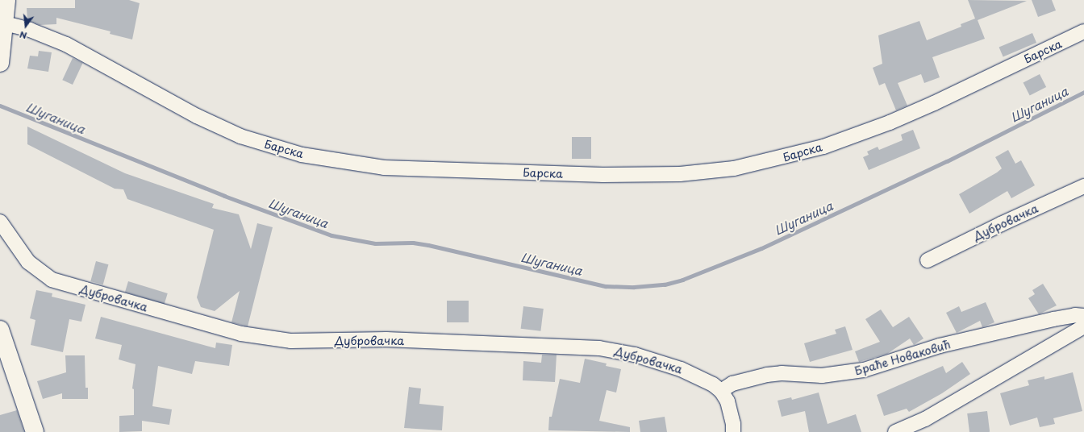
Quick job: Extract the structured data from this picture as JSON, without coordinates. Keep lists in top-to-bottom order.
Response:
{
  "streets": {
    "street": ["Барска", "Дубровачка", "Браће Новаковић"]
  },
  "crossings": [
    ["Дубровачка", "Браће Новаковић"]
  ],
  "water": ["Шуганица"],
  "north": "bottom"
}
